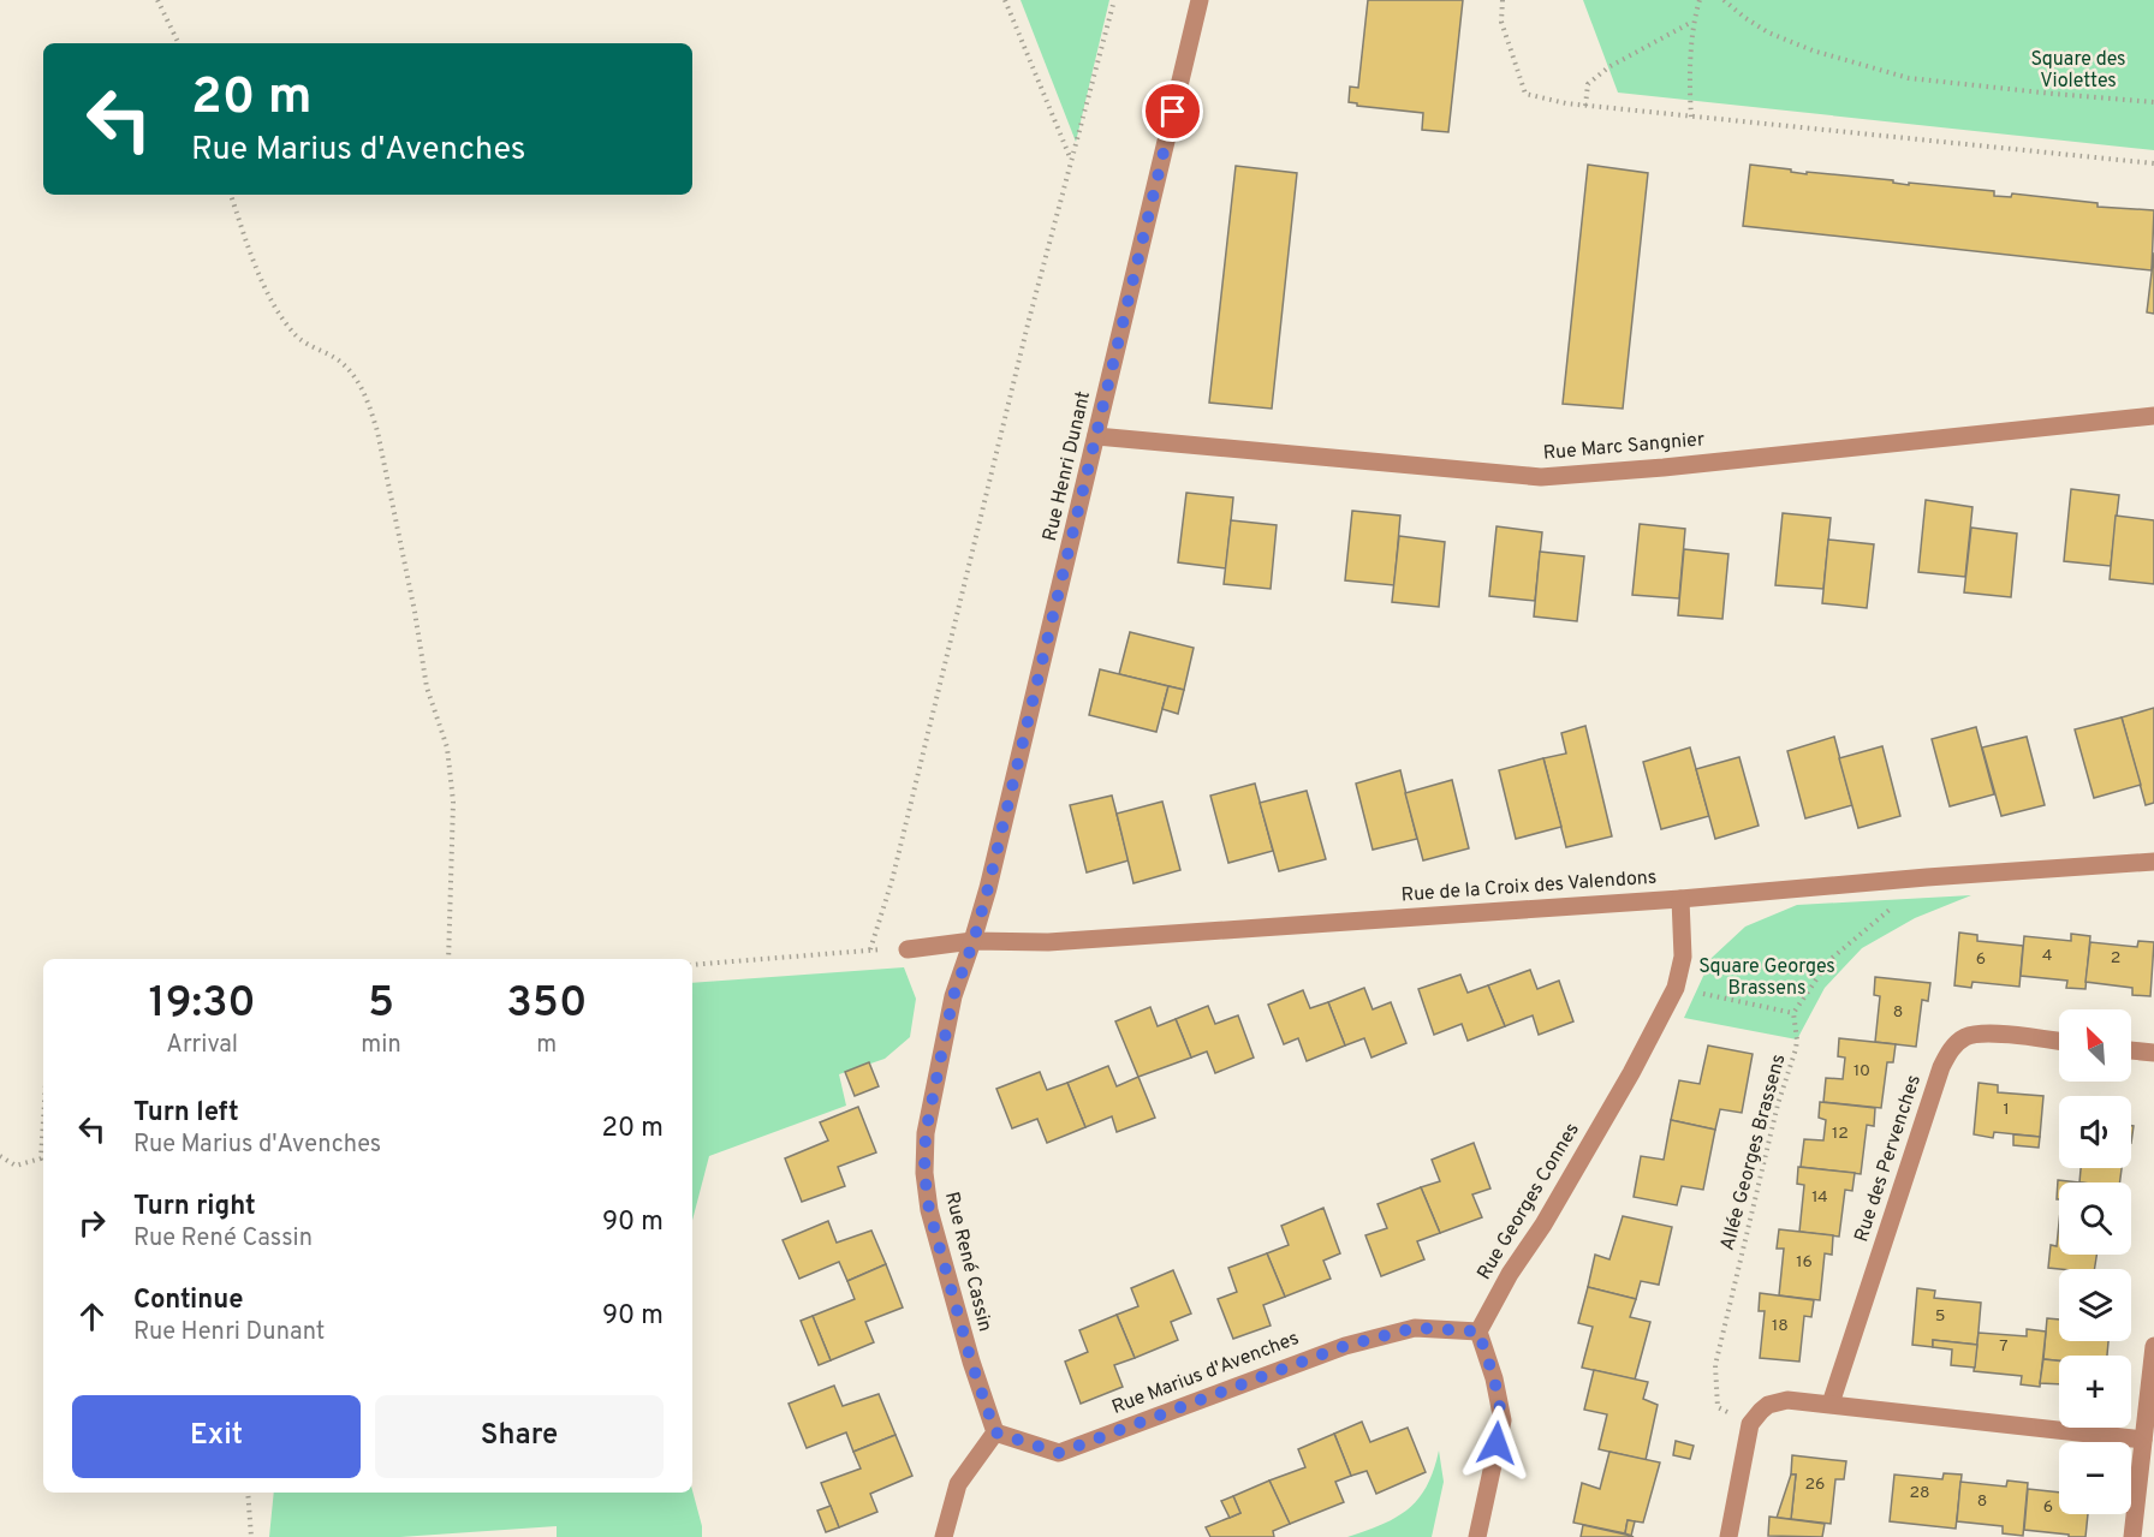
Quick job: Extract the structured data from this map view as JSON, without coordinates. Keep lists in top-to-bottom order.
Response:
{
  "streets": {
    "street": [
      "Rue Marc Sangnier",
      "Rue Henri Dunant",
      "Rue de la Croix des Valendons",
      "Rue des Pervenches",
      "Rue Georges Connes",
      "Rue René Cassin",
      "Rue Marius d'Avenches"
    ],
    "path": ["Allée Georges Brassens"]
  },
  "crossings": [
    ["Rue Marc Sangnier", "Rue Henri Dunant"],
    ["Rue Henri Dunant", "Rue de la Croix des Valendons"],
    ["Rue Henri Dunant", "Rue René Cassin"],
    ["Rue de la Croix des Valendons", "Rue Georges Connes"],
    ["Rue de la Croix des Valendons", "Rue René Cassin"],
    ["Rue Georges Connes", "Rue Marius d'Avenches"],
    ["Rue René Cassin", "Rue Marius d'Avenches"]
  ],
  "parks": ["Square des Violettes", "Square Georges Brassens"],
  "house_numbers": [
    "4",
    "2",
    "6",
    "8",
    "10",
    "1",
    "12",
    "14",
    "16",
    "5",
    "18",
    "7",
    "26",
    "28",
    "8",
    "6"
  ],
  "north": "top left",
  "page": {
    "turn": ["20 m", "Rue Marius d'Avenches"],
    "eta": [
      "19:30",
      "Arrival",
      "5",
      "min",
      "350",
      "m"
    ],
    "map_buttons": ["+", "−"],
    "list": [
      {
        "name": "Turn left",
        "note": "Rue Marius d'Avenches",
        "value": "20 m"
      },
      {
        "name": "Turn right",
        "note": "Rue René Cassin",
        "value": "90 m"
      },
      {
        "name": "Continue",
        "note": "Rue Henri Dunant",
        "value": "90 m"
      }
    ],
    "buttons": ["Exit", "Share"]
  }
}
